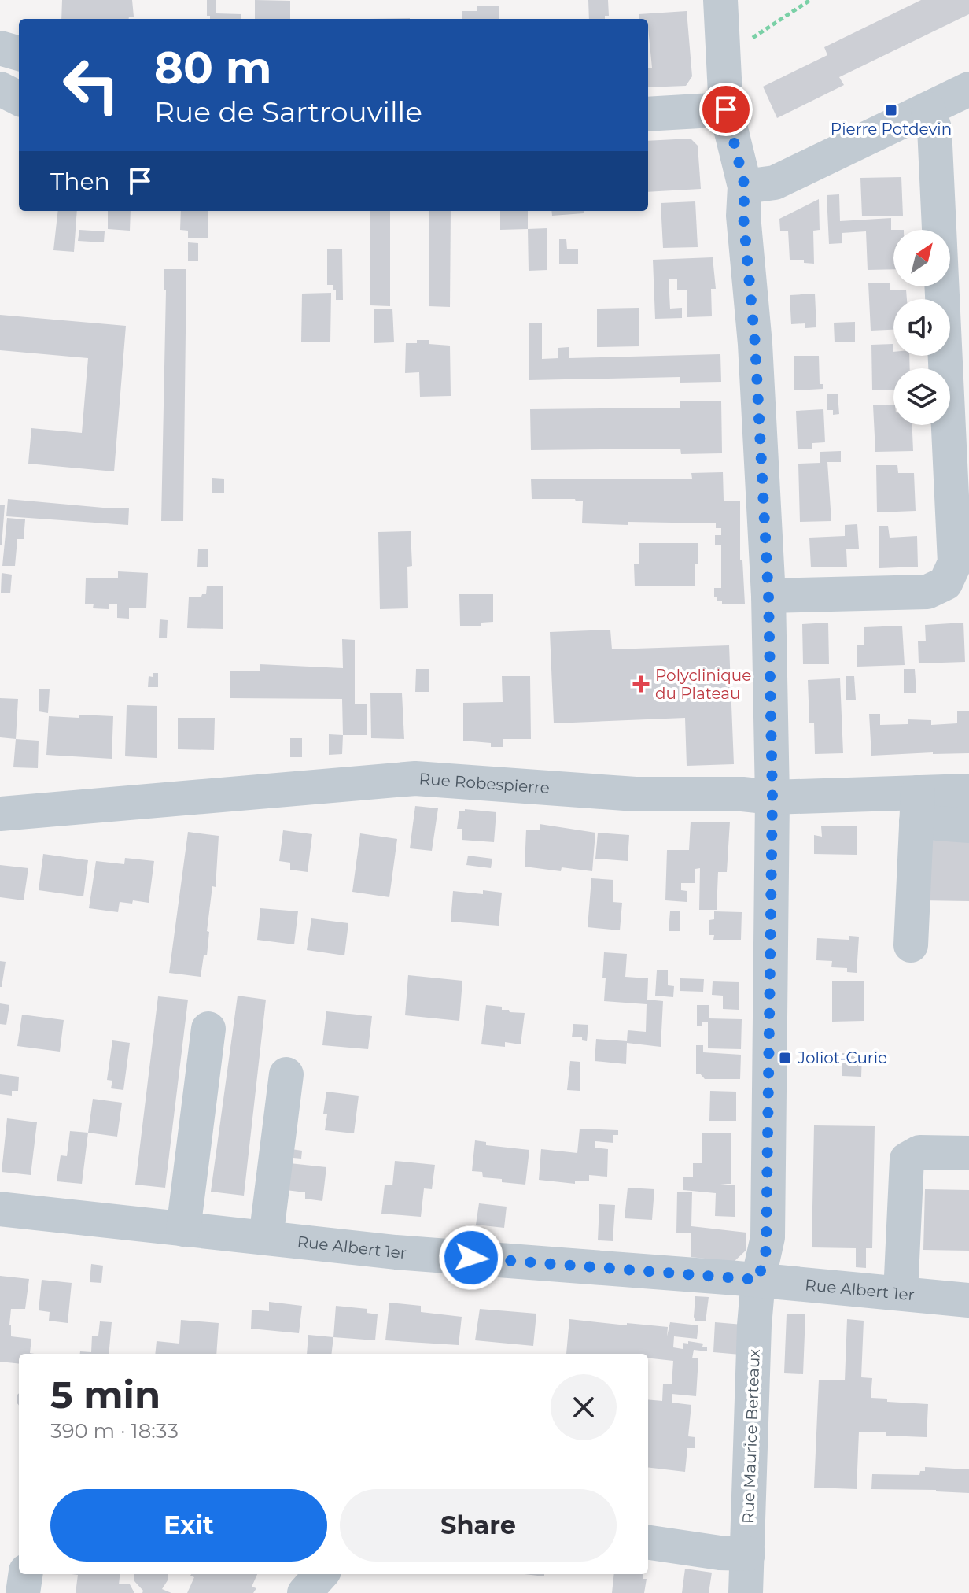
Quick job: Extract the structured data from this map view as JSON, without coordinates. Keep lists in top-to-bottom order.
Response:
{
  "streets": {
    "street": ["Rue Robespierre", "Rue Albert 1er", "Rue Maurice Berteaux"]
  },
  "crossings": [
    ["Rue Robespierre", "Rue Maurice Berteaux"],
    ["Rue Albert 1er", "Rue Maurice Berteaux"]
  ],
  "places": {
    "transit": ["Pierre Potdevin", "Joliot-Curie"],
    "health": ["Polyclinique du Plateau"]
  },
  "north": "top right",
  "page": {
    "turn": ["80 m", "Rue de Sartrouville"],
    "then": "Then",
    "heading": ["5 min", "390 m · 18:33"],
    "buttons": ["Exit", "Share"]
  }
}
